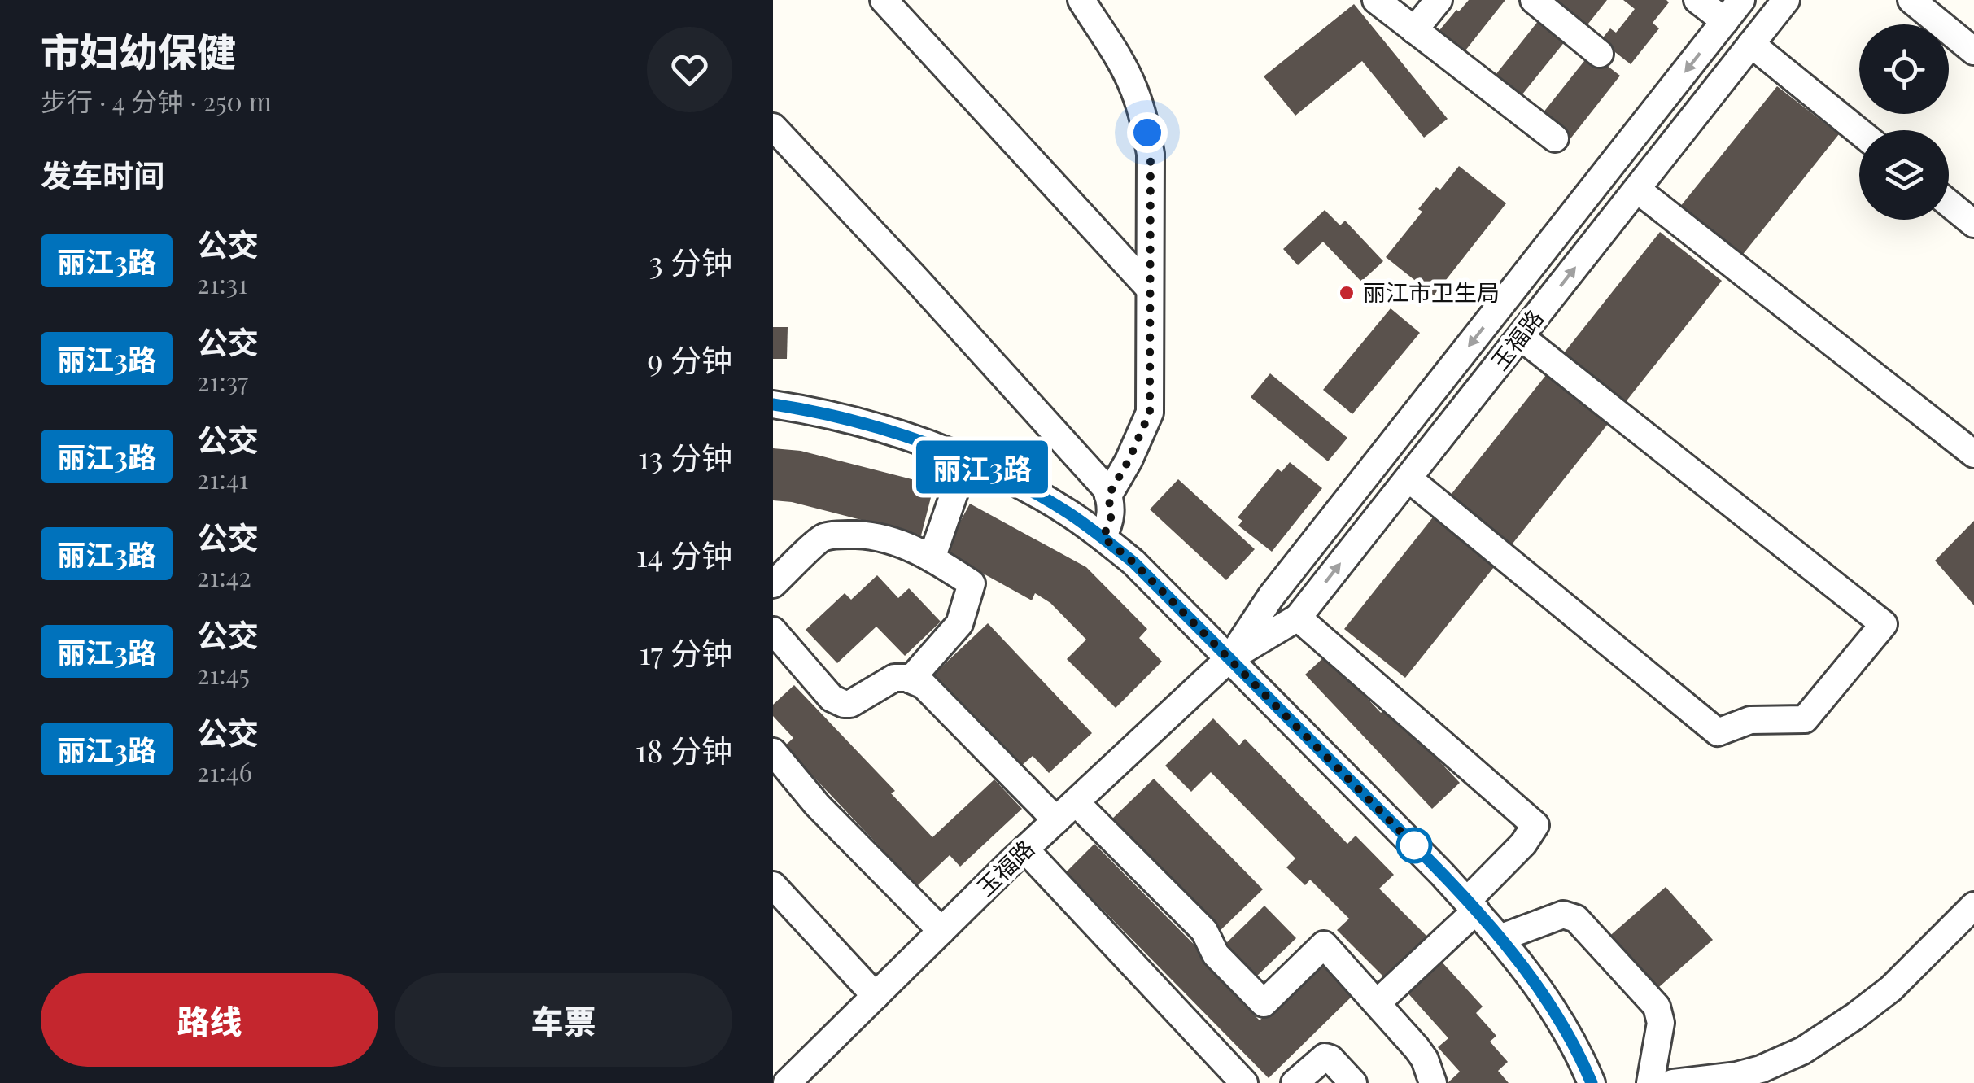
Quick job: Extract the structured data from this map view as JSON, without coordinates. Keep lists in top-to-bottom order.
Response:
{
  "streets": {
    "street": ["玉福路"]
  },
  "places": ["丽江市卫生局"],
  "lines": ["bus line 丽江3路"],
  "page": {
    "heading": [
      ["市妇幼保健", "步行 · 4 分钟 · 250 m"],
      "发车时间"
    ],
    "on_map": "丽江3路",
    "list": [
      {
        "mark": "丽江3路",
        "name": "公交",
        "note": "21:31",
        "value": "3 分钟"
      },
      {
        "mark": "丽江3路",
        "name": "公交",
        "note": "21:37",
        "value": "9 分钟"
      },
      {
        "mark": "丽江3路",
        "name": "公交",
        "note": "21:41",
        "value": "13 分钟"
      },
      {
        "mark": "丽江3路",
        "name": "公交",
        "note": "21:42",
        "value": "14 分钟"
      },
      {
        "mark": "丽江3路",
        "name": "公交",
        "note": "21:45",
        "value": "17 分钟"
      },
      {
        "mark": "丽江3路",
        "name": "公交",
        "note": "21:46",
        "value": "18 分钟"
      }
    ],
    "buttons": ["路线", "车票"]
  }
}
